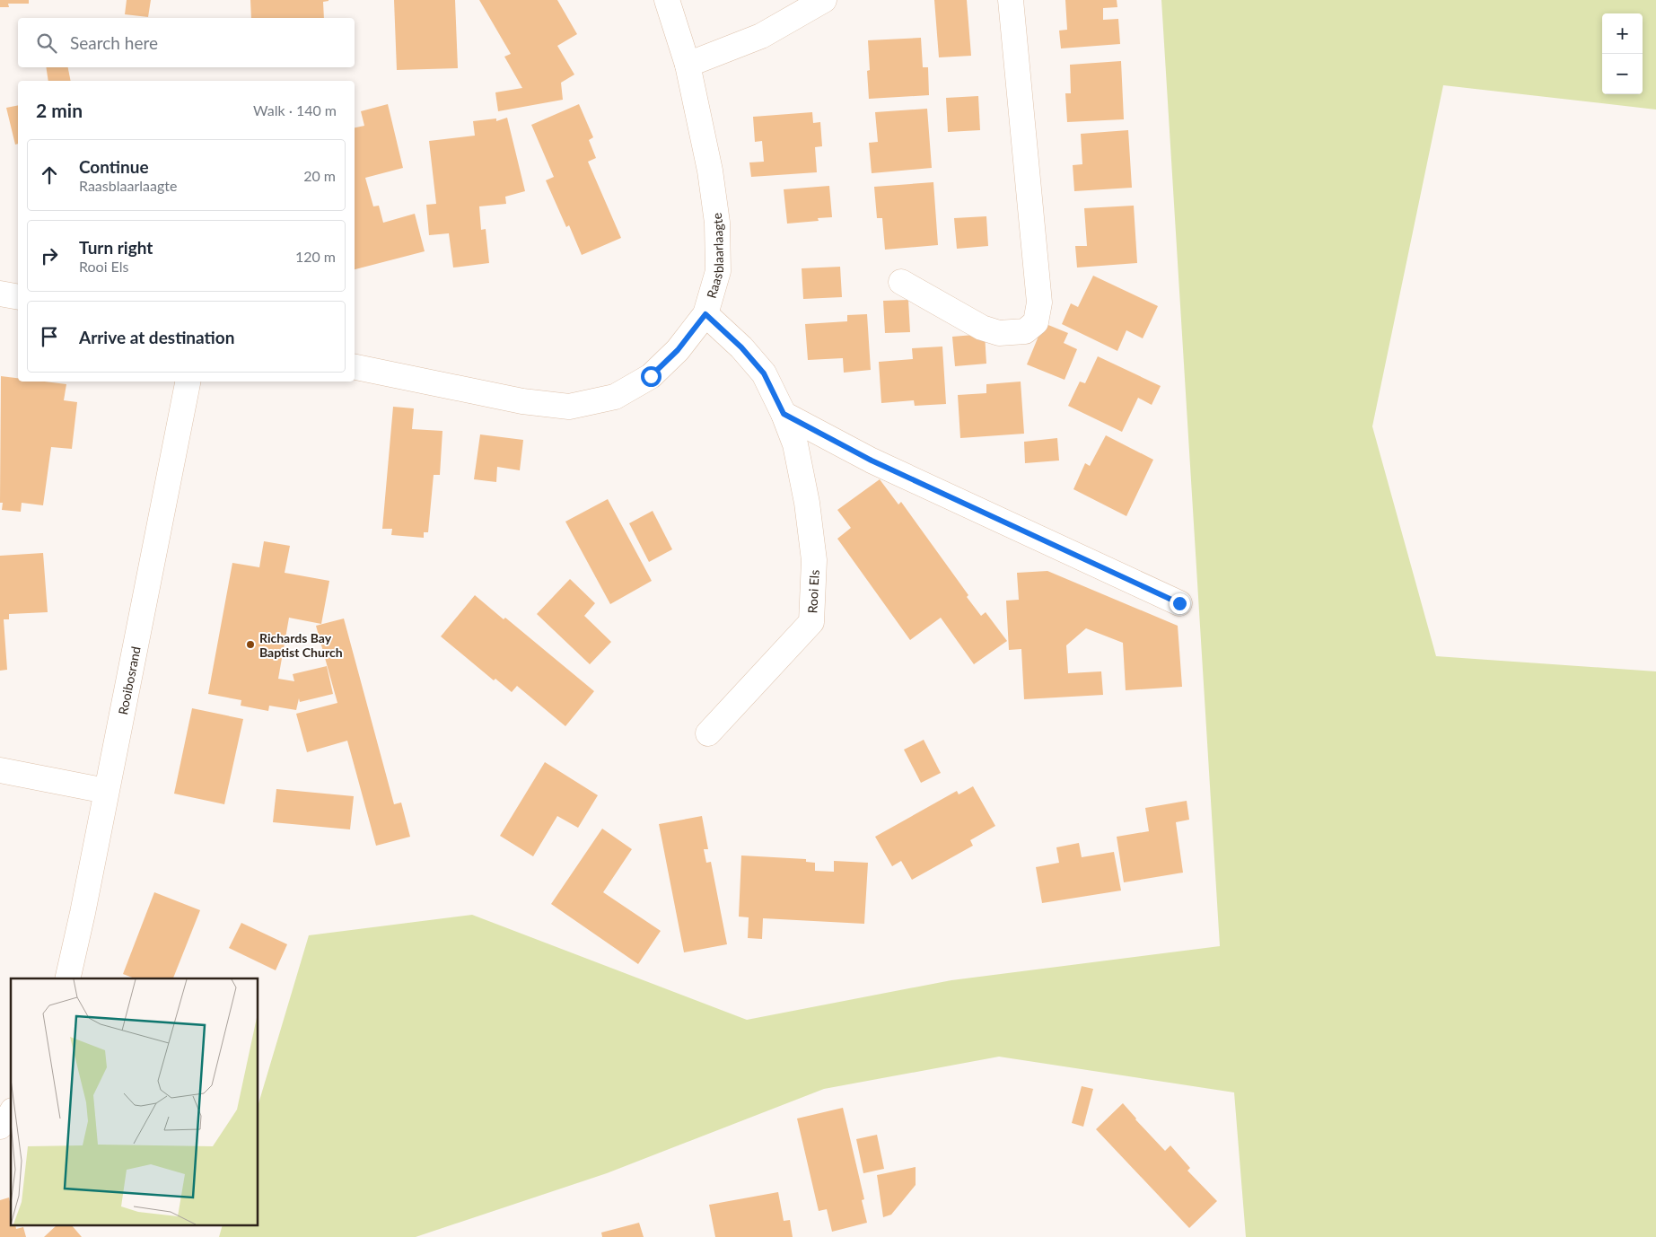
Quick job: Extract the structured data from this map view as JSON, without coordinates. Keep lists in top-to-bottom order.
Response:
{
  "streets": {
    "street": ["Raasblaarlaagte", "Rooi Els", "Rooibosrand"]
  },
  "crossings": [
    ["Raasblaarlaagte", "Rooi Els"]
  ],
  "places": ["Richards Bay Baptist Church"],
  "page": {
    "map_buttons": ["+", "−"],
    "search": "Search here",
    "heading": ["2 min", "Walk · 140 m"],
    "list": [
      ["Continue", "Raasblaarlaagte", "20 m"],
      ["Turn right", "Rooi Els", "120 m"],
      "Arrive at destination"
    ]
  }
}
